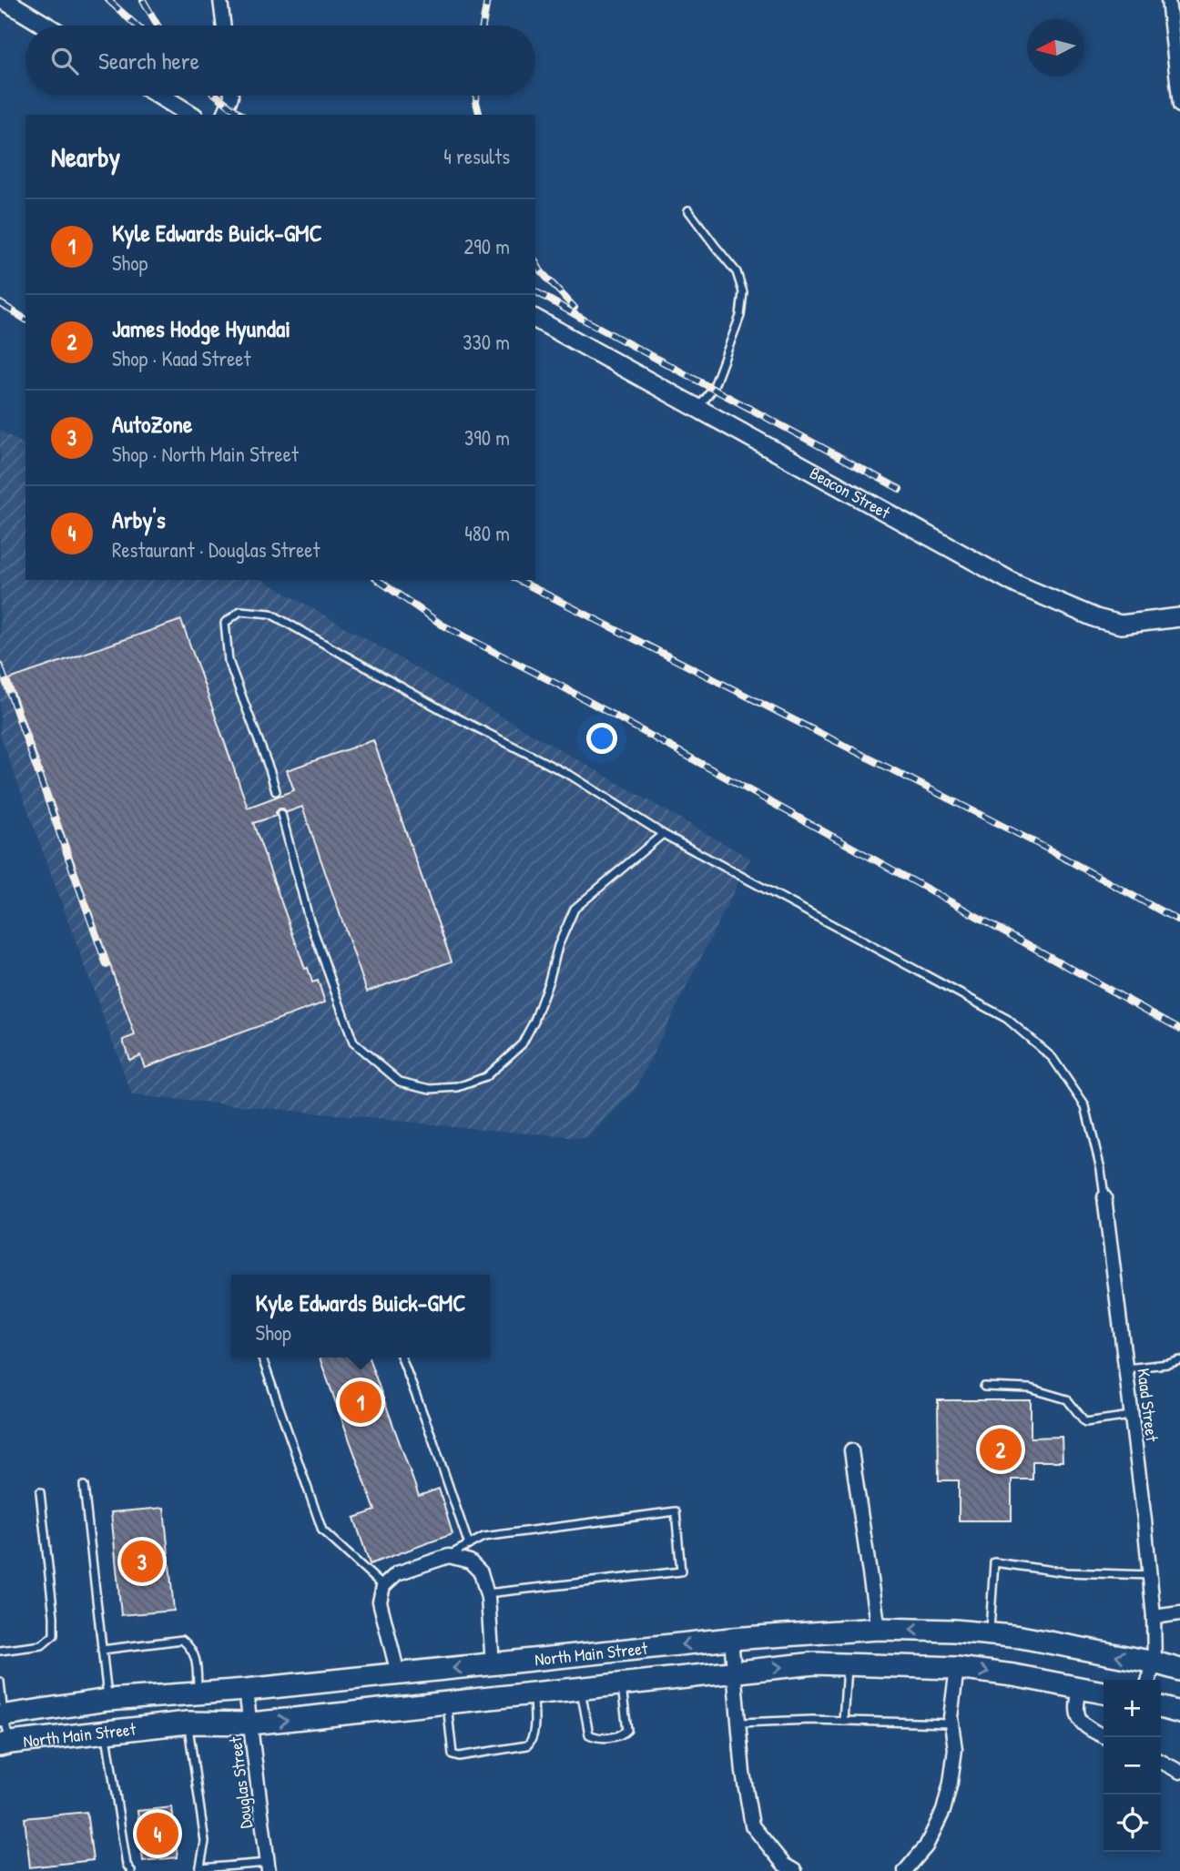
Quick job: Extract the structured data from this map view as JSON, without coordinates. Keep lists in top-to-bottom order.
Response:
{
  "streets": {
    "main road": ["North Main Street"],
    "street": ["Beacon Street", "Kaad Street", "Douglas Street"]
  },
  "crossings": [
    ["Kaad Street", "North Main Street"],
    ["North Main Street", "Douglas Street"]
  ],
  "north": "left",
  "page": {
    "search": "Search here",
    "heading": ["Nearby", "4 results"],
    "list": [
      {
        "mark": "1",
        "name": "Kyle Edwards Buick-GMC",
        "note": "Shop",
        "value": "290 m"
      },
      {
        "mark": "2",
        "name": "James Hodge Hyundai",
        "note": "Shop · Kaad Street",
        "value": "330 m"
      },
      {
        "mark": "3",
        "name": "AutoZone",
        "note": "Shop · North Main Street",
        "value": "390 m"
      },
      {
        "mark": "4",
        "name": "Arby's",
        "note": "Restaurant · Douglas Street",
        "value": "480 m"
      }
    ],
    "popup": ["Kyle Edwards Buick-GMC", "Shop"],
    "pins": [
      "1",
      "2",
      "3",
      "4"
    ],
    "map_buttons": ["+", "−"]
  }
}
